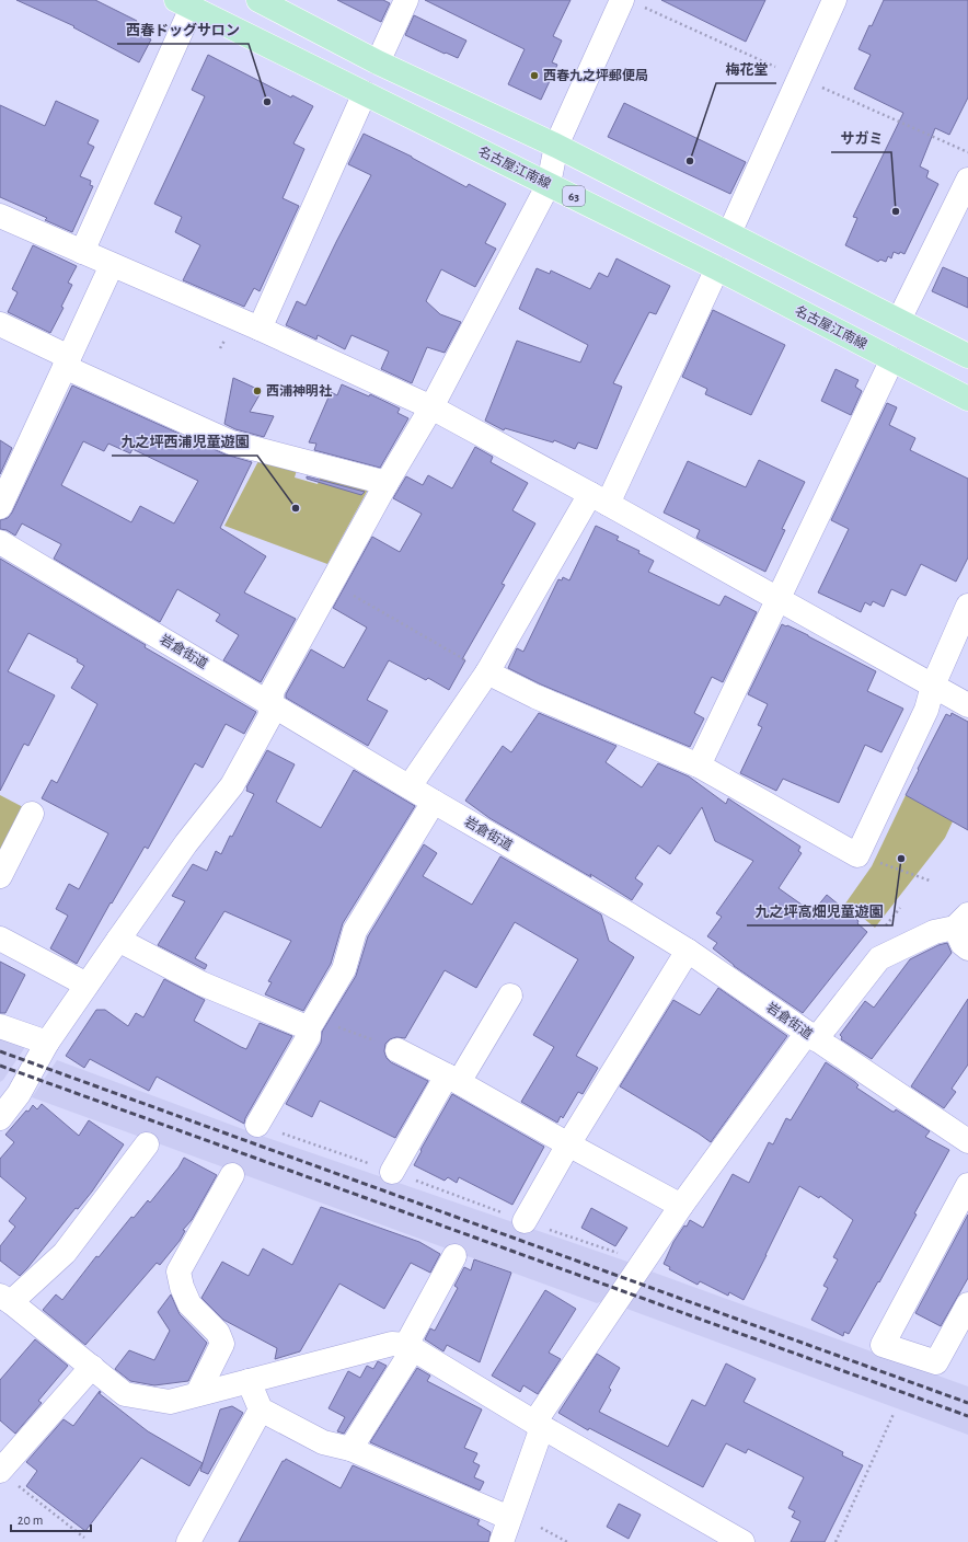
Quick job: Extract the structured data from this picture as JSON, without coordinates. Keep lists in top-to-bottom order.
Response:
{
  "streets": {
    "main road": ["名古屋江南線", "63"],
    "street": ["岩倉街道"]
  },
  "places": [
    "西春九之坪郵便局",
    "西春ドッグサロン",
    "梅花堂",
    "サガミ",
    "西浦神明社",
    "九之坪西浦児童遊園",
    "九之坪高畑児童遊園"
  ],
  "scale_bar": "20 m"
}
